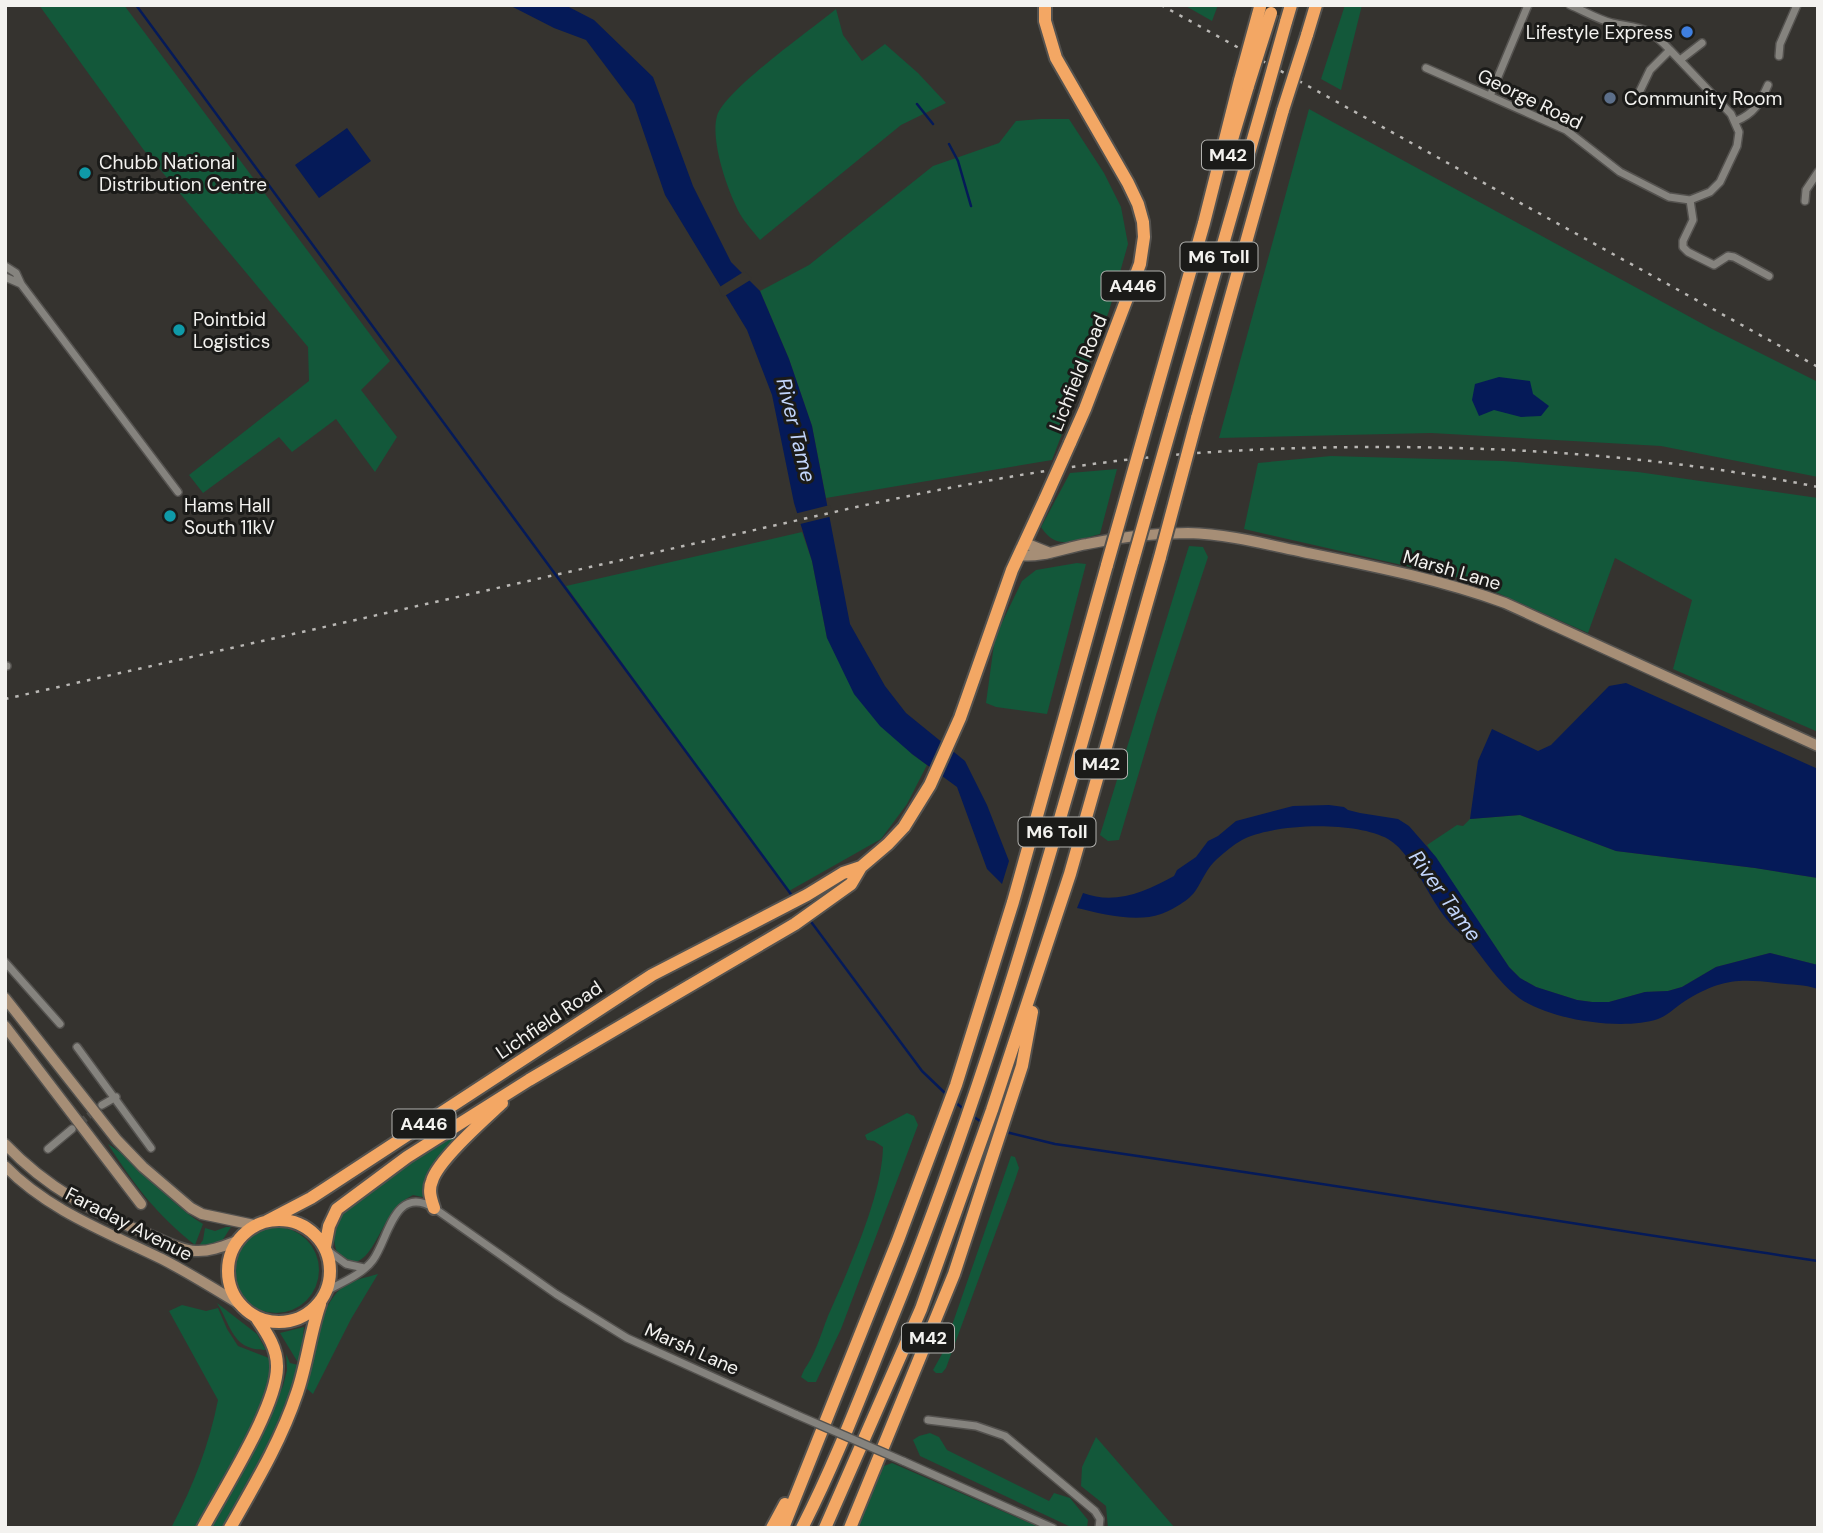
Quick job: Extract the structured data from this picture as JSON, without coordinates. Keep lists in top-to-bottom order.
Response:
{
  "streets": {
    "highway": [
      "M42",
      "M6 Toll",
      "A446",
      "Lichfield Road"
    ],
    "street": ["George Road", "Marsh Lane", "Faraday Avenue"]
  },
  "crossings": [
    ["Lichfield Road", "Marsh Lane"],
    ["Lichfield Road", "Faraday Avenue"]
  ],
  "water": ["River Tame"],
  "places": [
    "Lifestyle Express",
    "Community Room",
    "Chubb National Distribution Centre",
    "Pointbid Logistics",
    "Hams Hall South 11kV"
  ]
}
